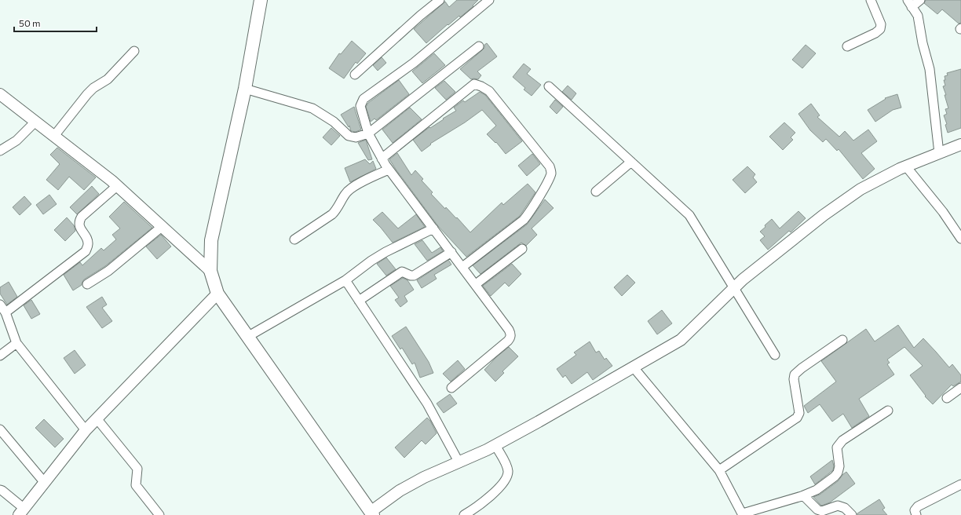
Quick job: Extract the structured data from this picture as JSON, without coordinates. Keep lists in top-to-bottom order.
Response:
{
  "scale_bar": "50 m"
}
